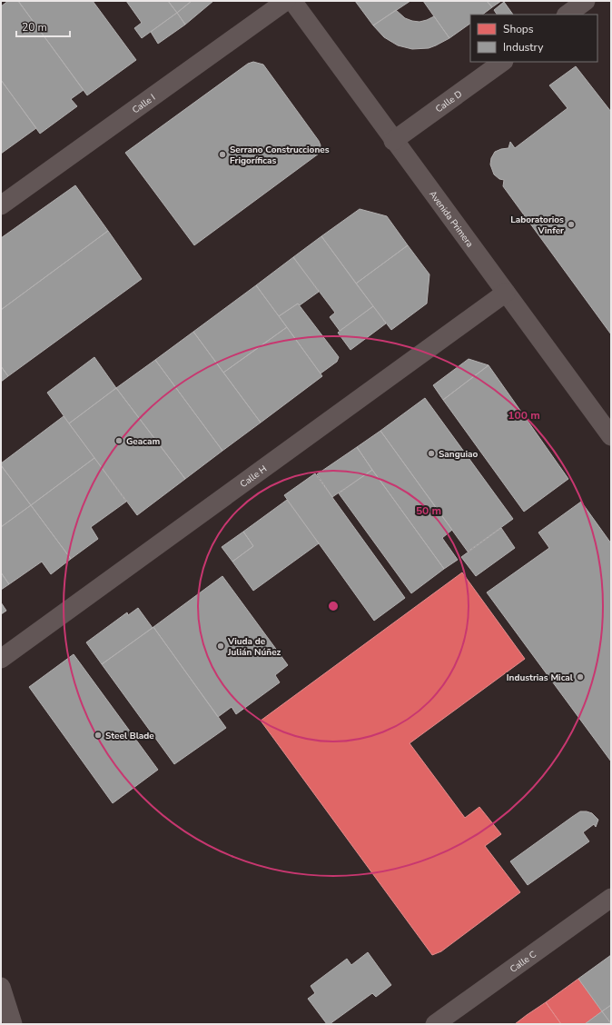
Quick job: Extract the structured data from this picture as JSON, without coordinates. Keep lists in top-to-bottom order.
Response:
{
  "streets": {
    "street": [
      "Calle D",
      "Calle I",
      "Avenida Primera",
      "Calle H",
      "Calle C"
    ]
  },
  "crossings": [
    ["Calle D", "Avenida Primera"],
    ["Avenida Primera", "Calle H"]
  ],
  "places": [
    "Serrano Construcciones Frigoríficas",
    "Laboratorios Vinfer",
    "Geacam",
    "Sanguiao",
    "Viuda de Julián Núñez",
    "Industrias Mical",
    "Steel Blade"
  ],
  "legend": ["Shops", "Industry"],
  "scale_bar": "20 m",
  "rings": ["100 m", "50 m"]
}
